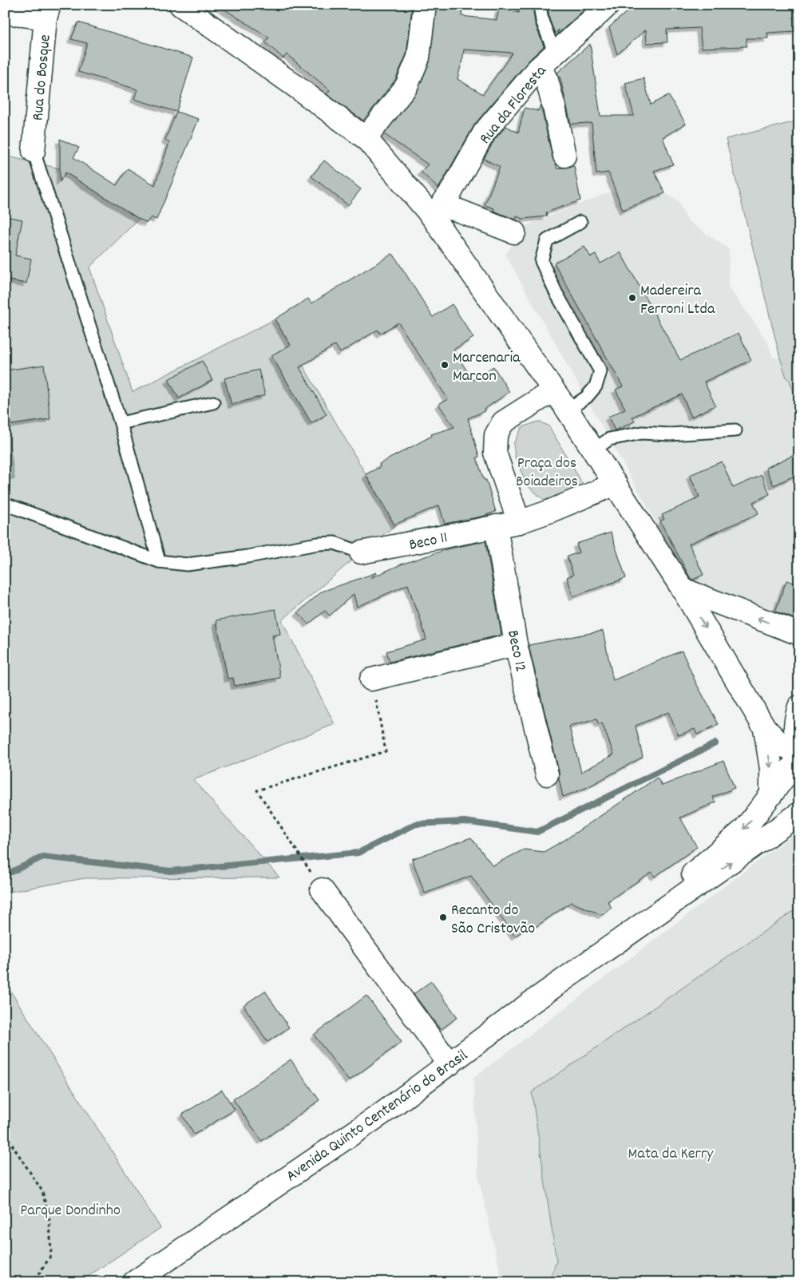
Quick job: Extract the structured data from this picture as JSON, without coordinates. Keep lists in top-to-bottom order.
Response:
{
  "streets": {
    "main road": [
      "Rua do Bosque",
      "Rua da Floresta",
      "Beco 11",
      "Beco 12",
      "Avenida Quinto Centenário do Brasil"
    ]
  },
  "crossings": [
    ["Beco 11", "Beco 12"]
  ],
  "parks": ["Praça dos Boiadeiros", "Mata da Kerry", "Parque Dondinho"],
  "places": ["Madereira Ferroni Ltda", "Marcenaria Marcon", "Recanto do São Cristovão"]
}
